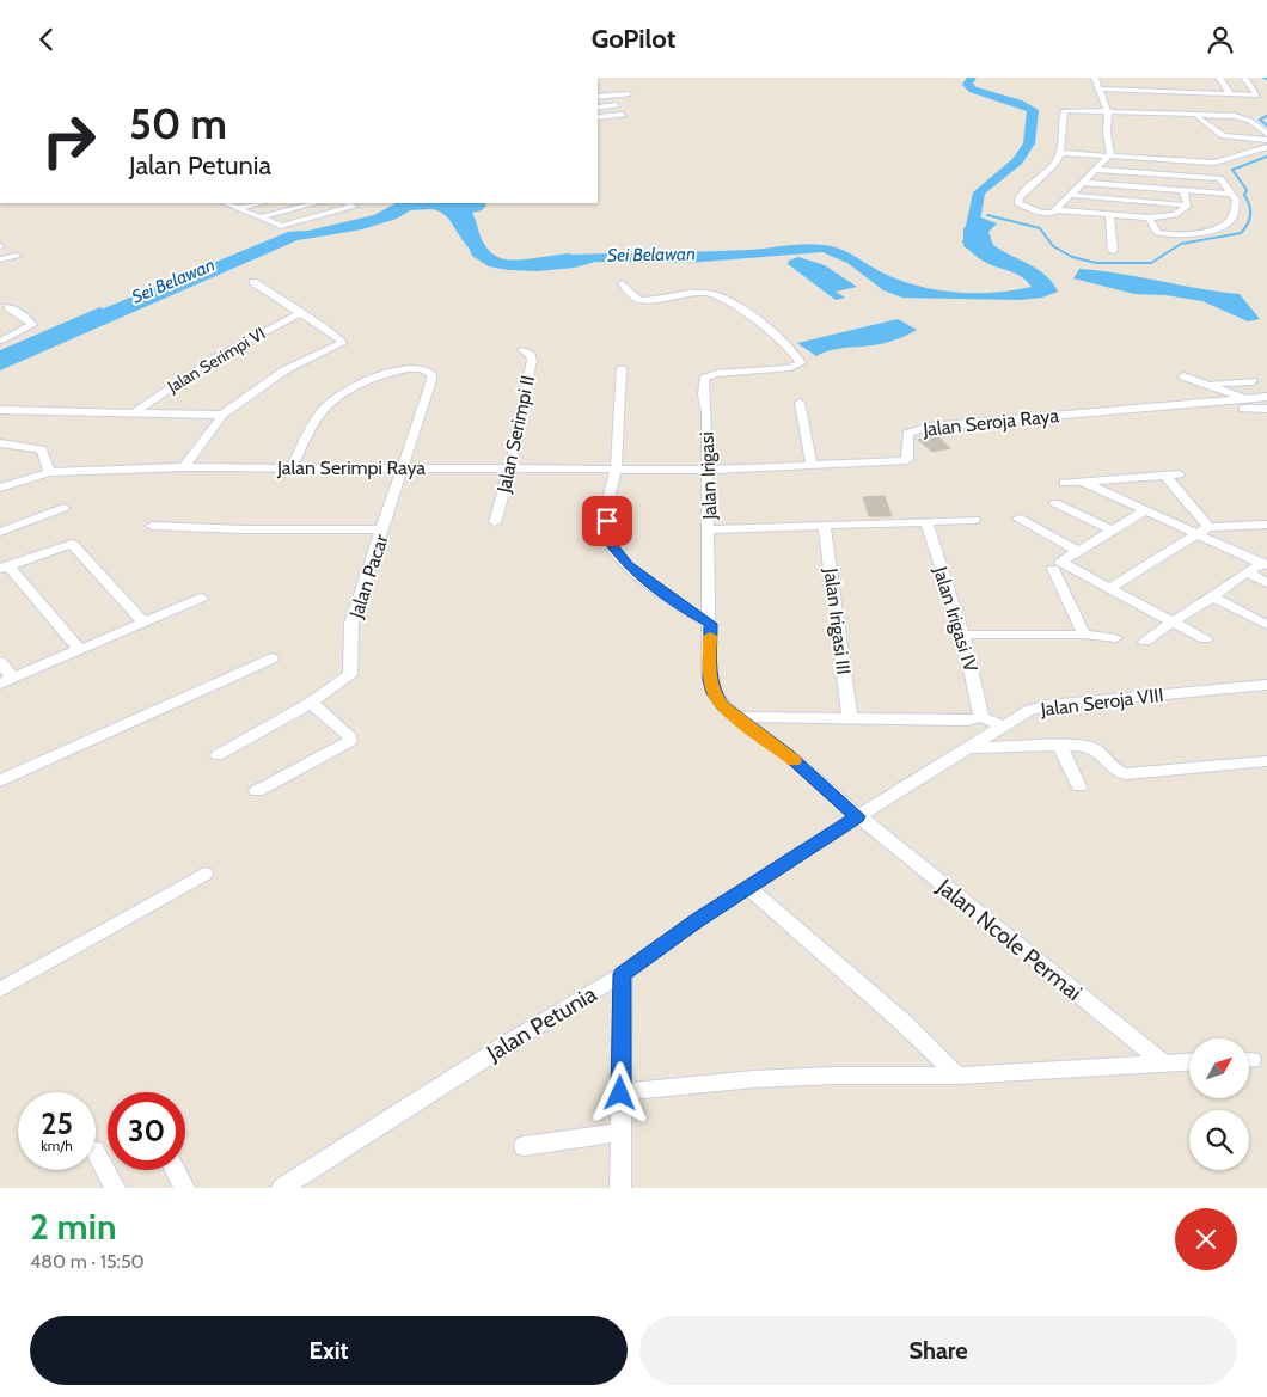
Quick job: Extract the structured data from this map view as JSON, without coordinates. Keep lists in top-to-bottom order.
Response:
{
  "streets": {
    "street": [
      "Jalan Serimpi VI",
      "Jalan Seroja Raya",
      "Jalan Serimpi II",
      "Jalan Serimpi Raya",
      "Jalan Irigasi",
      "Jalan Pacar",
      "Jalan Irigasi IV",
      "Jalan Irigasi III",
      "Jalan Seroja VIII",
      "Jalan Ncole Permai",
      "Jalan Petunia"
    ]
  },
  "crossings": [
    ["Jalan Seroja Raya", "Jalan Serimpi Raya"],
    ["Jalan Seroja Raya", "Jalan Irigasi"],
    ["Jalan Serimpi II", "Jalan Serimpi Raya"],
    ["Jalan Serimpi Raya", "Jalan Irigasi"],
    ["Jalan Serimpi Raya", "Jalan Pacar"],
    ["Jalan Irigasi", "Jalan Seroja VIII"],
    ["Jalan Irigasi", "Jalan Ncole Permai"],
    ["Jalan Irigasi", "Jalan Petunia"],
    ["Jalan Seroja VIII", "Jalan Ncole Permai"],
    ["Jalan Seroja VIII", "Jalan Petunia"],
    ["Jalan Ncole Permai", "Jalan Petunia"]
  ],
  "water": ["Sei Belawan"],
  "north": "top right",
  "page": {
    "header": "GoPilot",
    "turn": ["50 m", "Jalan Petunia"],
    "speed": "25 km/h",
    "limit": "30",
    "heading": ["2 min", "480 m · 15:50"],
    "buttons": ["Exit", "Share"]
  }
}
